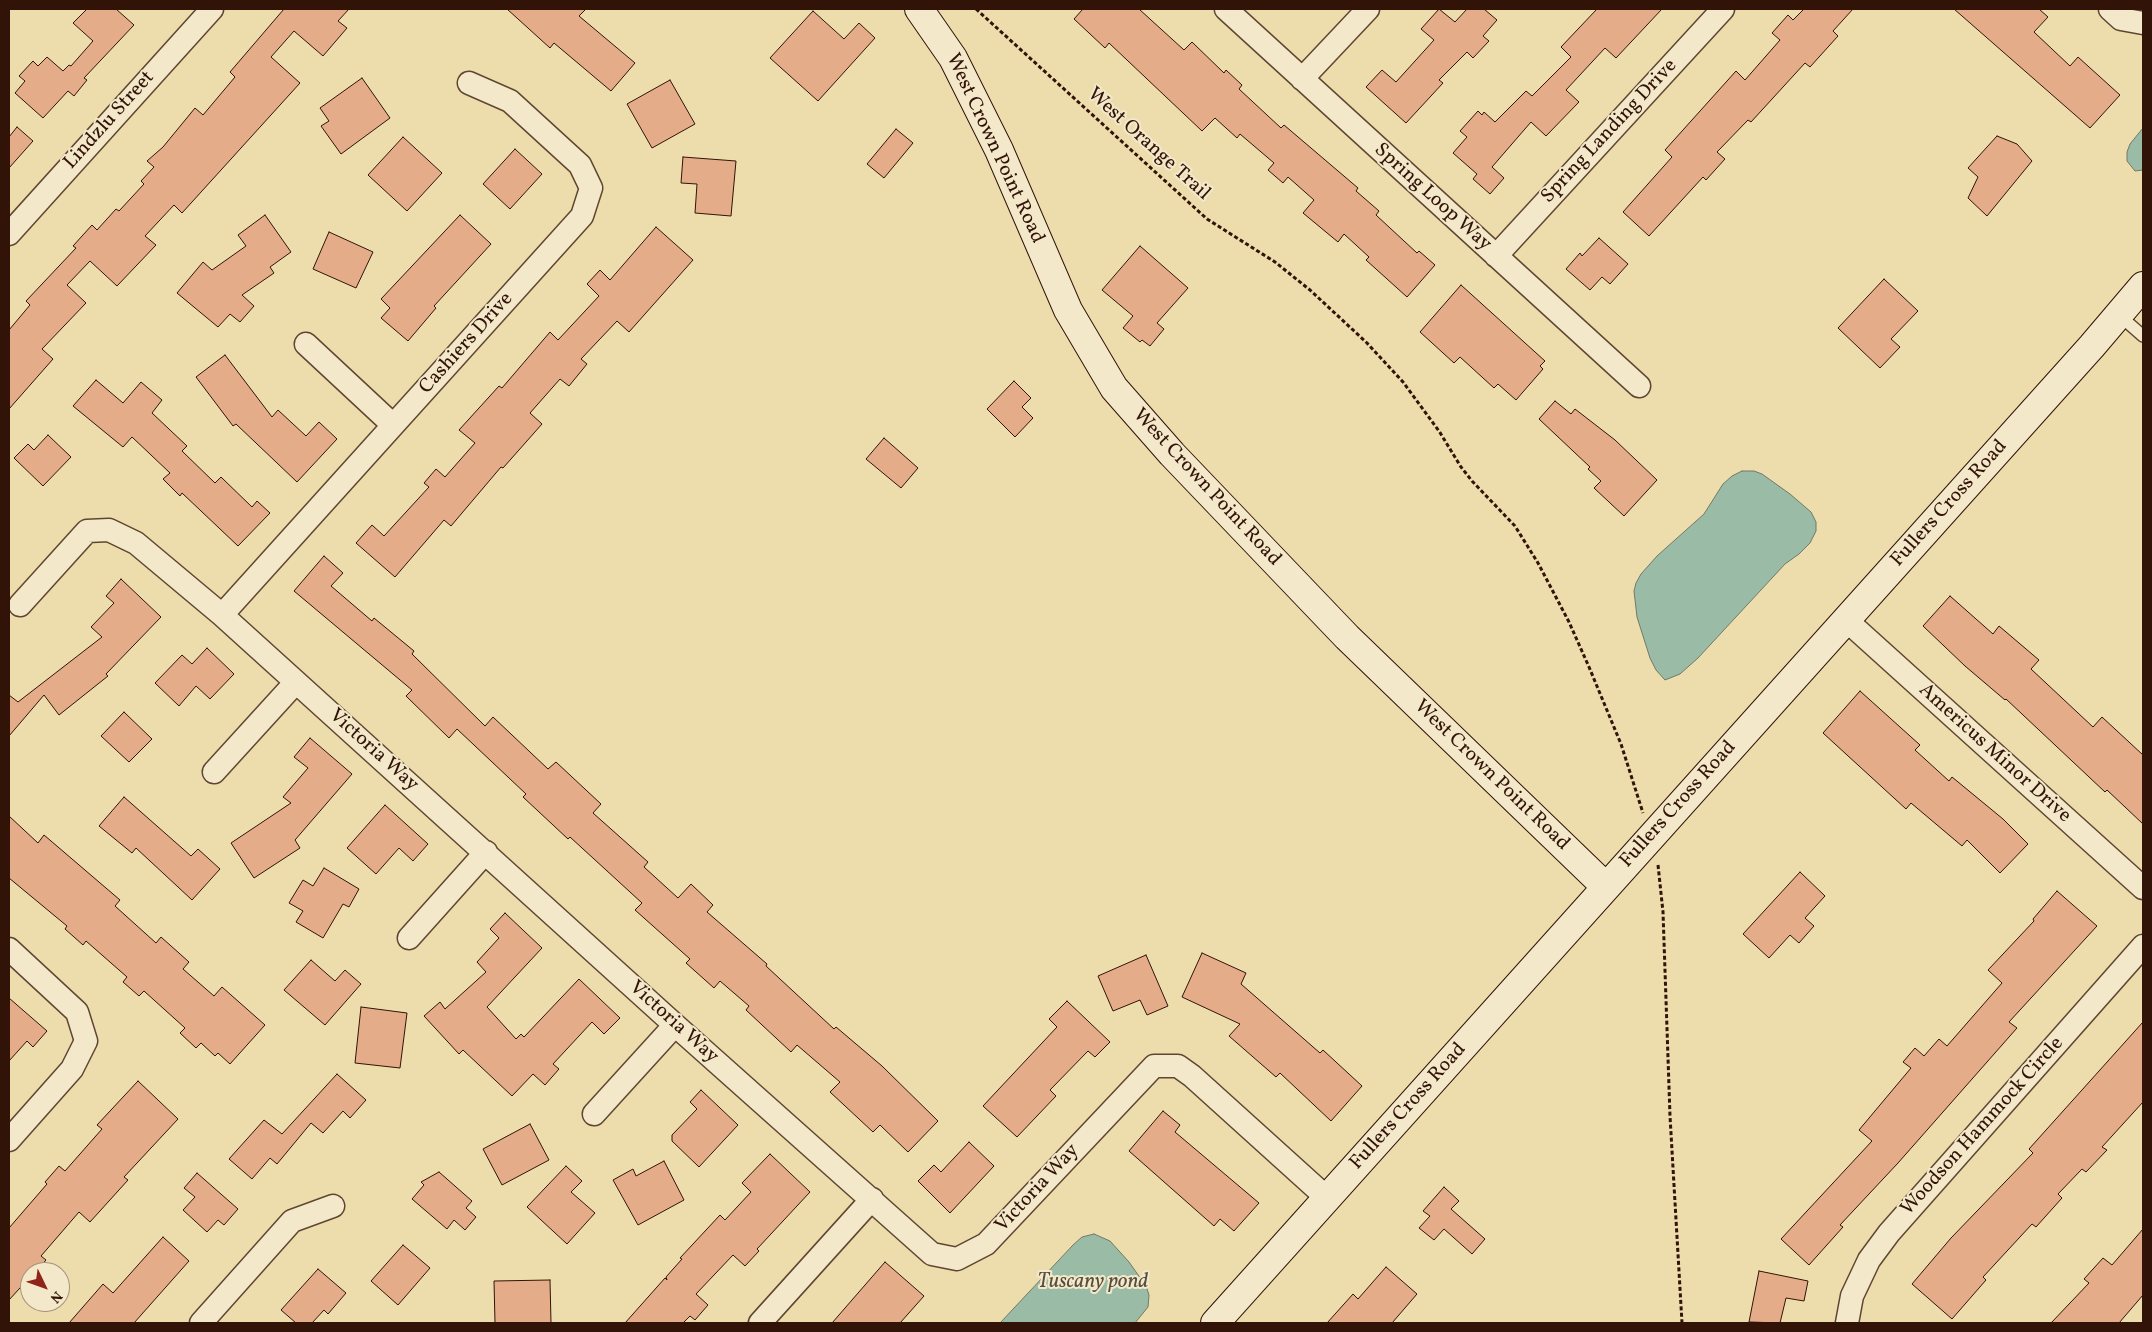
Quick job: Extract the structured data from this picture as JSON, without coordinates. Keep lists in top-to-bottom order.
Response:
{
  "streets": {
    "street": [
      "Lindzlu Street",
      "Spring Landing Drive",
      "West Crown Point Road",
      "Spring Loop Way",
      "Cashiers Drive",
      "Fullers Cross Road",
      "Victoria Way",
      "Americus Minor Drive",
      "Woodson Hammock Circle"
    ],
    "path": ["West Orange Trail"]
  },
  "crossings": [
    ["Spring Landing Drive", "Spring Loop Way"],
    ["West Crown Point Road", "Fullers Cross Road"],
    ["Cashiers Drive", "Victoria Way"],
    ["Fullers Cross Road", "Victoria Way"],
    ["Fullers Cross Road", "Americus Minor Drive"]
  ],
  "water": ["Tuscany pond"],
  "north": "bottom right"
}
